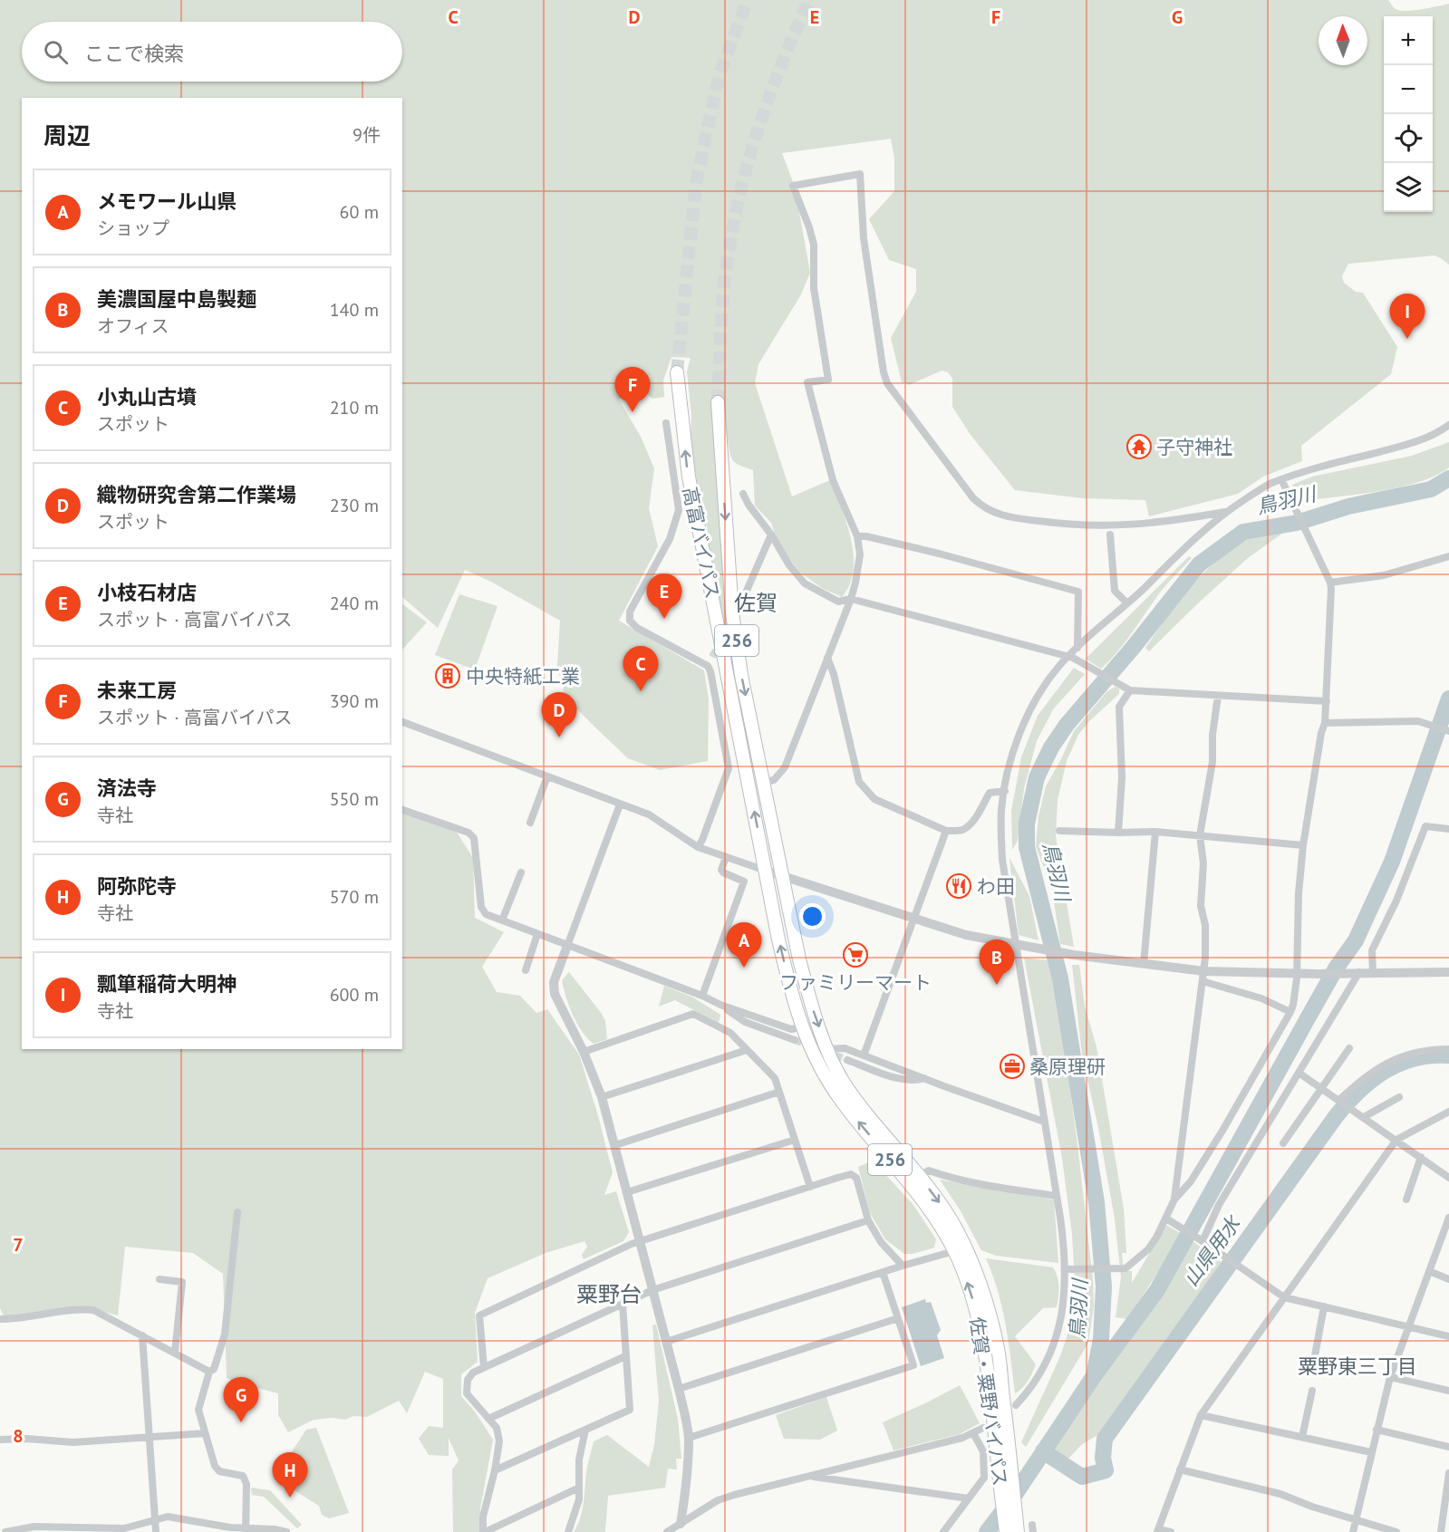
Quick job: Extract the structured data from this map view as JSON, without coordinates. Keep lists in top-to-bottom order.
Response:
{
  "streets": {
    "highway": ["高富バイパス", "256", "佐賀・粟野バイパス"]
  },
  "crossings": [
    ["高富バイパス", "佐賀・粟野バイパス"]
  ],
  "districts": ["佐賀", "粟野台", "粟野東三丁目"],
  "water": ["鳥羽川", "山県用水"],
  "places": {
    "temple": ["子守神社"],
    "building": ["中央特紙工業"],
    "restaurant": ["わ田"],
    "supermarket": ["ファミリーマート"],
    "office": ["桑原理研"]
  },
  "north": "top",
  "page": {
    "map_buttons": ["+", "−"],
    "search": "ここで検索",
    "heading": ["周辺", "9件"],
    "list": [
      {
        "mark": "A",
        "name": "メモワール山県",
        "note": "ショップ",
        "value": "60 m"
      },
      {
        "mark": "B",
        "name": "美濃国屋中島製麺",
        "note": "オフィス",
        "value": "140 m"
      },
      {
        "mark": "C",
        "name": "小丸山古墳",
        "note": "スポット",
        "value": "210 m"
      },
      {
        "mark": "D",
        "name": "織物研究舎第二作業場",
        "note": "スポット",
        "value": "230 m"
      },
      {
        "mark": "E",
        "name": "小枝石材店",
        "note": "スポット · 高富バイパス",
        "value": "240 m"
      },
      {
        "mark": "F",
        "name": "未来工房",
        "note": "スポット · 高富バイパス",
        "value": "390 m"
      },
      {
        "mark": "G",
        "name": "済法寺",
        "note": "寺社",
        "value": "550 m"
      },
      {
        "mark": "H",
        "name": "阿弥陀寺",
        "note": "寺社",
        "value": "570 m"
      },
      {
        "mark": "I",
        "name": "瓢箪稲荷大明神",
        "note": "寺社",
        "value": "600 m"
      }
    ],
    "pins": [
      "I",
      "F",
      "E",
      "C",
      "D",
      "A",
      "B",
      "G",
      "H"
    ]
  },
  "grid": {
    "columns": [
      "C",
      "D",
      "E",
      "F",
      "G"
    ],
    "rows": ["7", "8"]
  }
}
